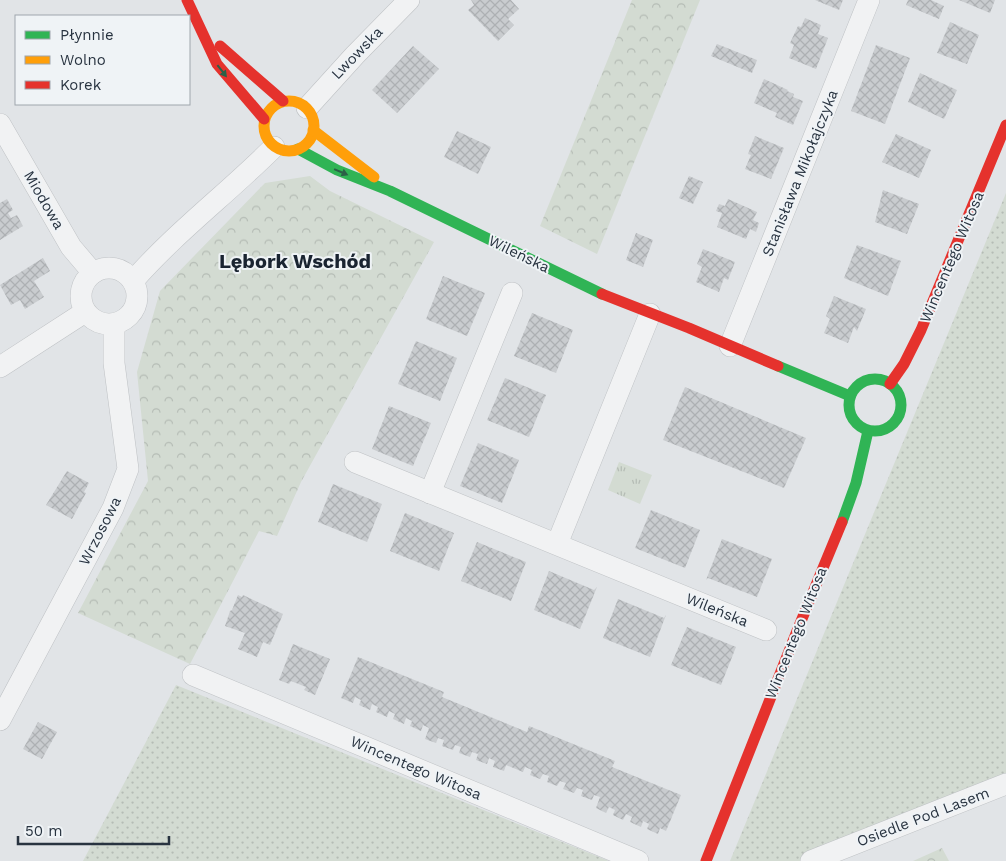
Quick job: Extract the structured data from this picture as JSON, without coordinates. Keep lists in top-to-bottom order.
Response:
{
  "streets": {
    "main road": ["Wileńska", "Wincentego Witosa"],
    "street": [
      "Lwowska",
      "Stanisława Mikołajczyka",
      "Miodowa",
      "Wrzosowa",
      "Osiedle Pod Lasem"
    ]
  },
  "crossings": [
    ["Lwowska", "Wileńska"],
    ["Stanisława Mikołajczyka", "Wileńska"],
    ["Miodowa", "Wrzosowa"],
    ["Wileńska", "Wincentego Witosa"]
  ],
  "districts": ["Lębork Wschód"],
  "legend": ["Płynnie", "Wolno", "Korek"],
  "scale_bar": "50 m"
}
